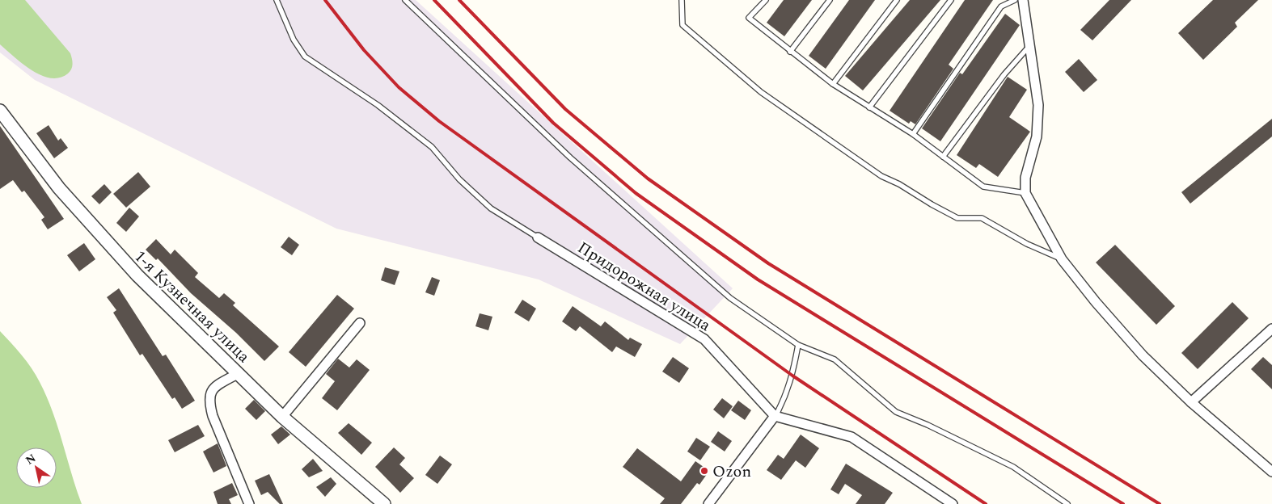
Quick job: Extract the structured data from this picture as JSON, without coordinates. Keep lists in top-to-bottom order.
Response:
{
  "streets": {
    "street": ["Придорожная улица", "1-я Кузнечная улица"]
  },
  "places": ["Ozon"],
  "north": "top left"
}
